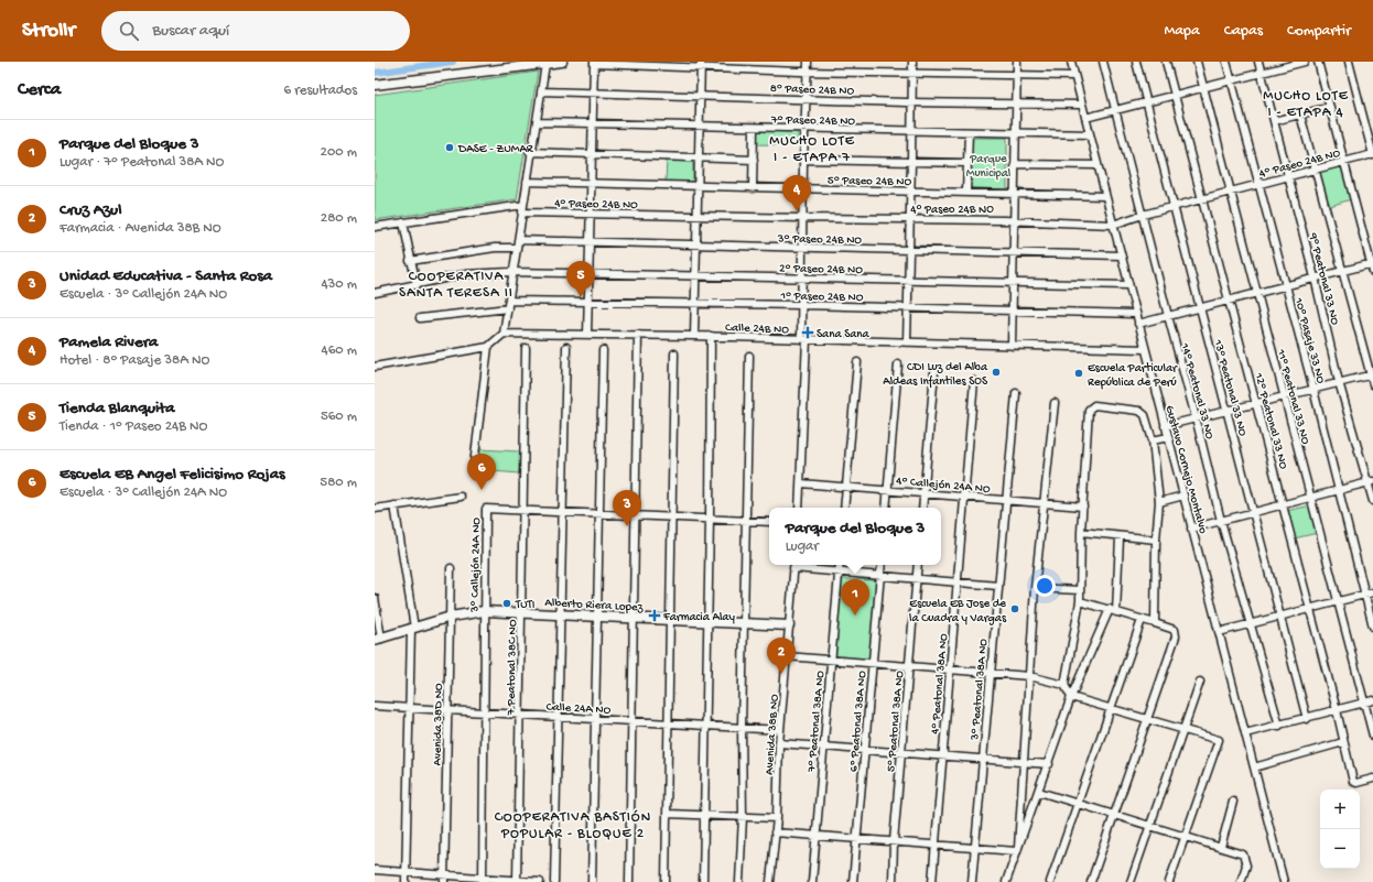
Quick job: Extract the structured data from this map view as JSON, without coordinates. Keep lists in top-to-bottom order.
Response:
{
  "streets": {
    "main road": ["Alberto Riera Lopez"],
    "street": [
      "8° Paseo 24B NO",
      "7° Paseo 24B NO",
      "4° Paseo 24B NO",
      "5° Paseo 24B NO",
      "3° Paseo 24B NO",
      "2° Paseo 24B NO",
      "9° Peatonal 33 NO",
      "1° Paseo 24B NO",
      "Calle 24B NO",
      "10° Pasaje 33 NO",
      "13° Peatonal 33 NO",
      "14° Peatonal 33 NO",
      "11° Peatonal 33 NO",
      "12° Peatonal 33 NO",
      "Gustavo Cornejo Montalvo",
      "4° Callejón 24A NO",
      "3° Callejón 24A NO",
      "7 Peatonal 38C NO",
      "4° Peatonal 38A NO",
      "3° Peatonal 38A NO",
      "Calle 24A NO",
      "7° Peatonal 38A NO",
      "6º Peatonal 38A NO",
      "5° Peatonal 38A NO",
      "Avenida 38D NO",
      "Avenida 38B NO"
    ]
  },
  "crossings": [
    ["8° Paseo 24B NO", "Gustavo Cornejo Montalvo"],
    ["7° Paseo 24B NO", "Gustavo Cornejo Montalvo"],
    ["4° Paseo 24B NO", "9° Peatonal 33 NO"],
    ["4° Paseo 24B NO", "10° Pasaje 33 NO"],
    ["4° Paseo 24B NO", "13° Peatonal 33 NO"],
    ["4° Paseo 24B NO", "14° Peatonal 33 NO"],
    ["4° Paseo 24B NO", "11° Peatonal 33 NO"],
    ["4° Paseo 24B NO", "12° Peatonal 33 NO"],
    ["4° Paseo 24B NO", "Gustavo Cornejo Montalvo"],
    ["5° Paseo 24B NO", "Gustavo Cornejo Montalvo"],
    ["3° Paseo 24B NO", "Gustavo Cornejo Montalvo"],
    ["2° Paseo 24B NO", "Gustavo Cornejo Montalvo"],
    ["1° Paseo 24B NO", "Gustavo Cornejo Montalvo"],
    ["Calle 24B NO", "Gustavo Cornejo Montalvo"],
    ["4° Callejón 24A NO", "4° Peatonal 38A NO"],
    ["4° Callejón 24A NO", "3° Peatonal 38A NO"],
    ["3° Callejón 24A NO", "Alberto Riera Lopez"],
    ["3° Callejón 24A NO", "7 Peatonal 38C NO"],
    ["3° Callejón 24A NO", "Calle 24A NO"],
    ["Alberto Riera Lopez", "7 Peatonal 38C NO"],
    ["Alberto Riera Lopez", "Avenida 38D NO"],
    ["Alberto Riera Lopez", "Avenida 38B NO"],
    ["7 Peatonal 38C NO", "Calle 24A NO"],
    ["Calle 24A NO", "Avenida 38D NO"],
    ["Calle 24A NO", "Avenida 38B NO"]
  ],
  "districts": [
    "MUCHO LOTE I - ETAPA 4",
    "MUCHO LOTE I - ETAPA 7",
    "COOPERATIVA SANTA TERESA II",
    "COOPERATIVA BASTIÓN POPULAR - BLOQUE 2"
  ],
  "parks": ["Parque Municipal"],
  "places": {
    "other": [
      "DASE - ZUMAR",
      "CDI Luz del Alba Aldeas Infantiles SOS",
      "Escuela Particular República de Perú",
      "TUTI",
      "Escuela EB Jose de la Cuadra y Vargas"
    ],
    "health": ["Sana Sana", "Farmacia Alay"]
  },
  "page": {
    "header": "Strollr",
    "search": "Buscar aquí",
    "nav": ["Mapa", "Capas", "Compartir"],
    "heading": ["Cerca", "6 resultados"],
    "list": [
      {
        "mark": "1",
        "name": "Parque del Bloque 3",
        "note": "Lugar · 7° Peatonal 38A NO",
        "value": "200 m"
      },
      {
        "mark": "2",
        "name": "Cruz Azul",
        "note": "Farmacia · Avenida 38B NO",
        "value": "280 m"
      },
      {
        "mark": "3",
        "name": "Unidad Educativa - Santa Rosa",
        "note": "Escuela · 3° Callejón 24A NO",
        "value": "430 m"
      },
      {
        "mark": "4",
        "name": "Pamela Rivera",
        "note": "Hotel · 8° Pasaje 38A NO",
        "value": "460 m"
      },
      {
        "mark": "5",
        "name": "Tienda Blanquita",
        "note": "Tienda · 1° Paseo 24B NO",
        "value": "560 m"
      },
      {
        "mark": "6",
        "name": "Escuela EB Angel Felicisimo Rojas",
        "note": "Escuela · 3° Callejón 24A NO",
        "value": "580 m"
      }
    ],
    "pins": [
      "4",
      "5",
      "6",
      "3",
      "1",
      "2"
    ],
    "popup": ["Parque del Bloque 3", "Lugar"],
    "map_buttons": ["+", "−"]
  }
}
